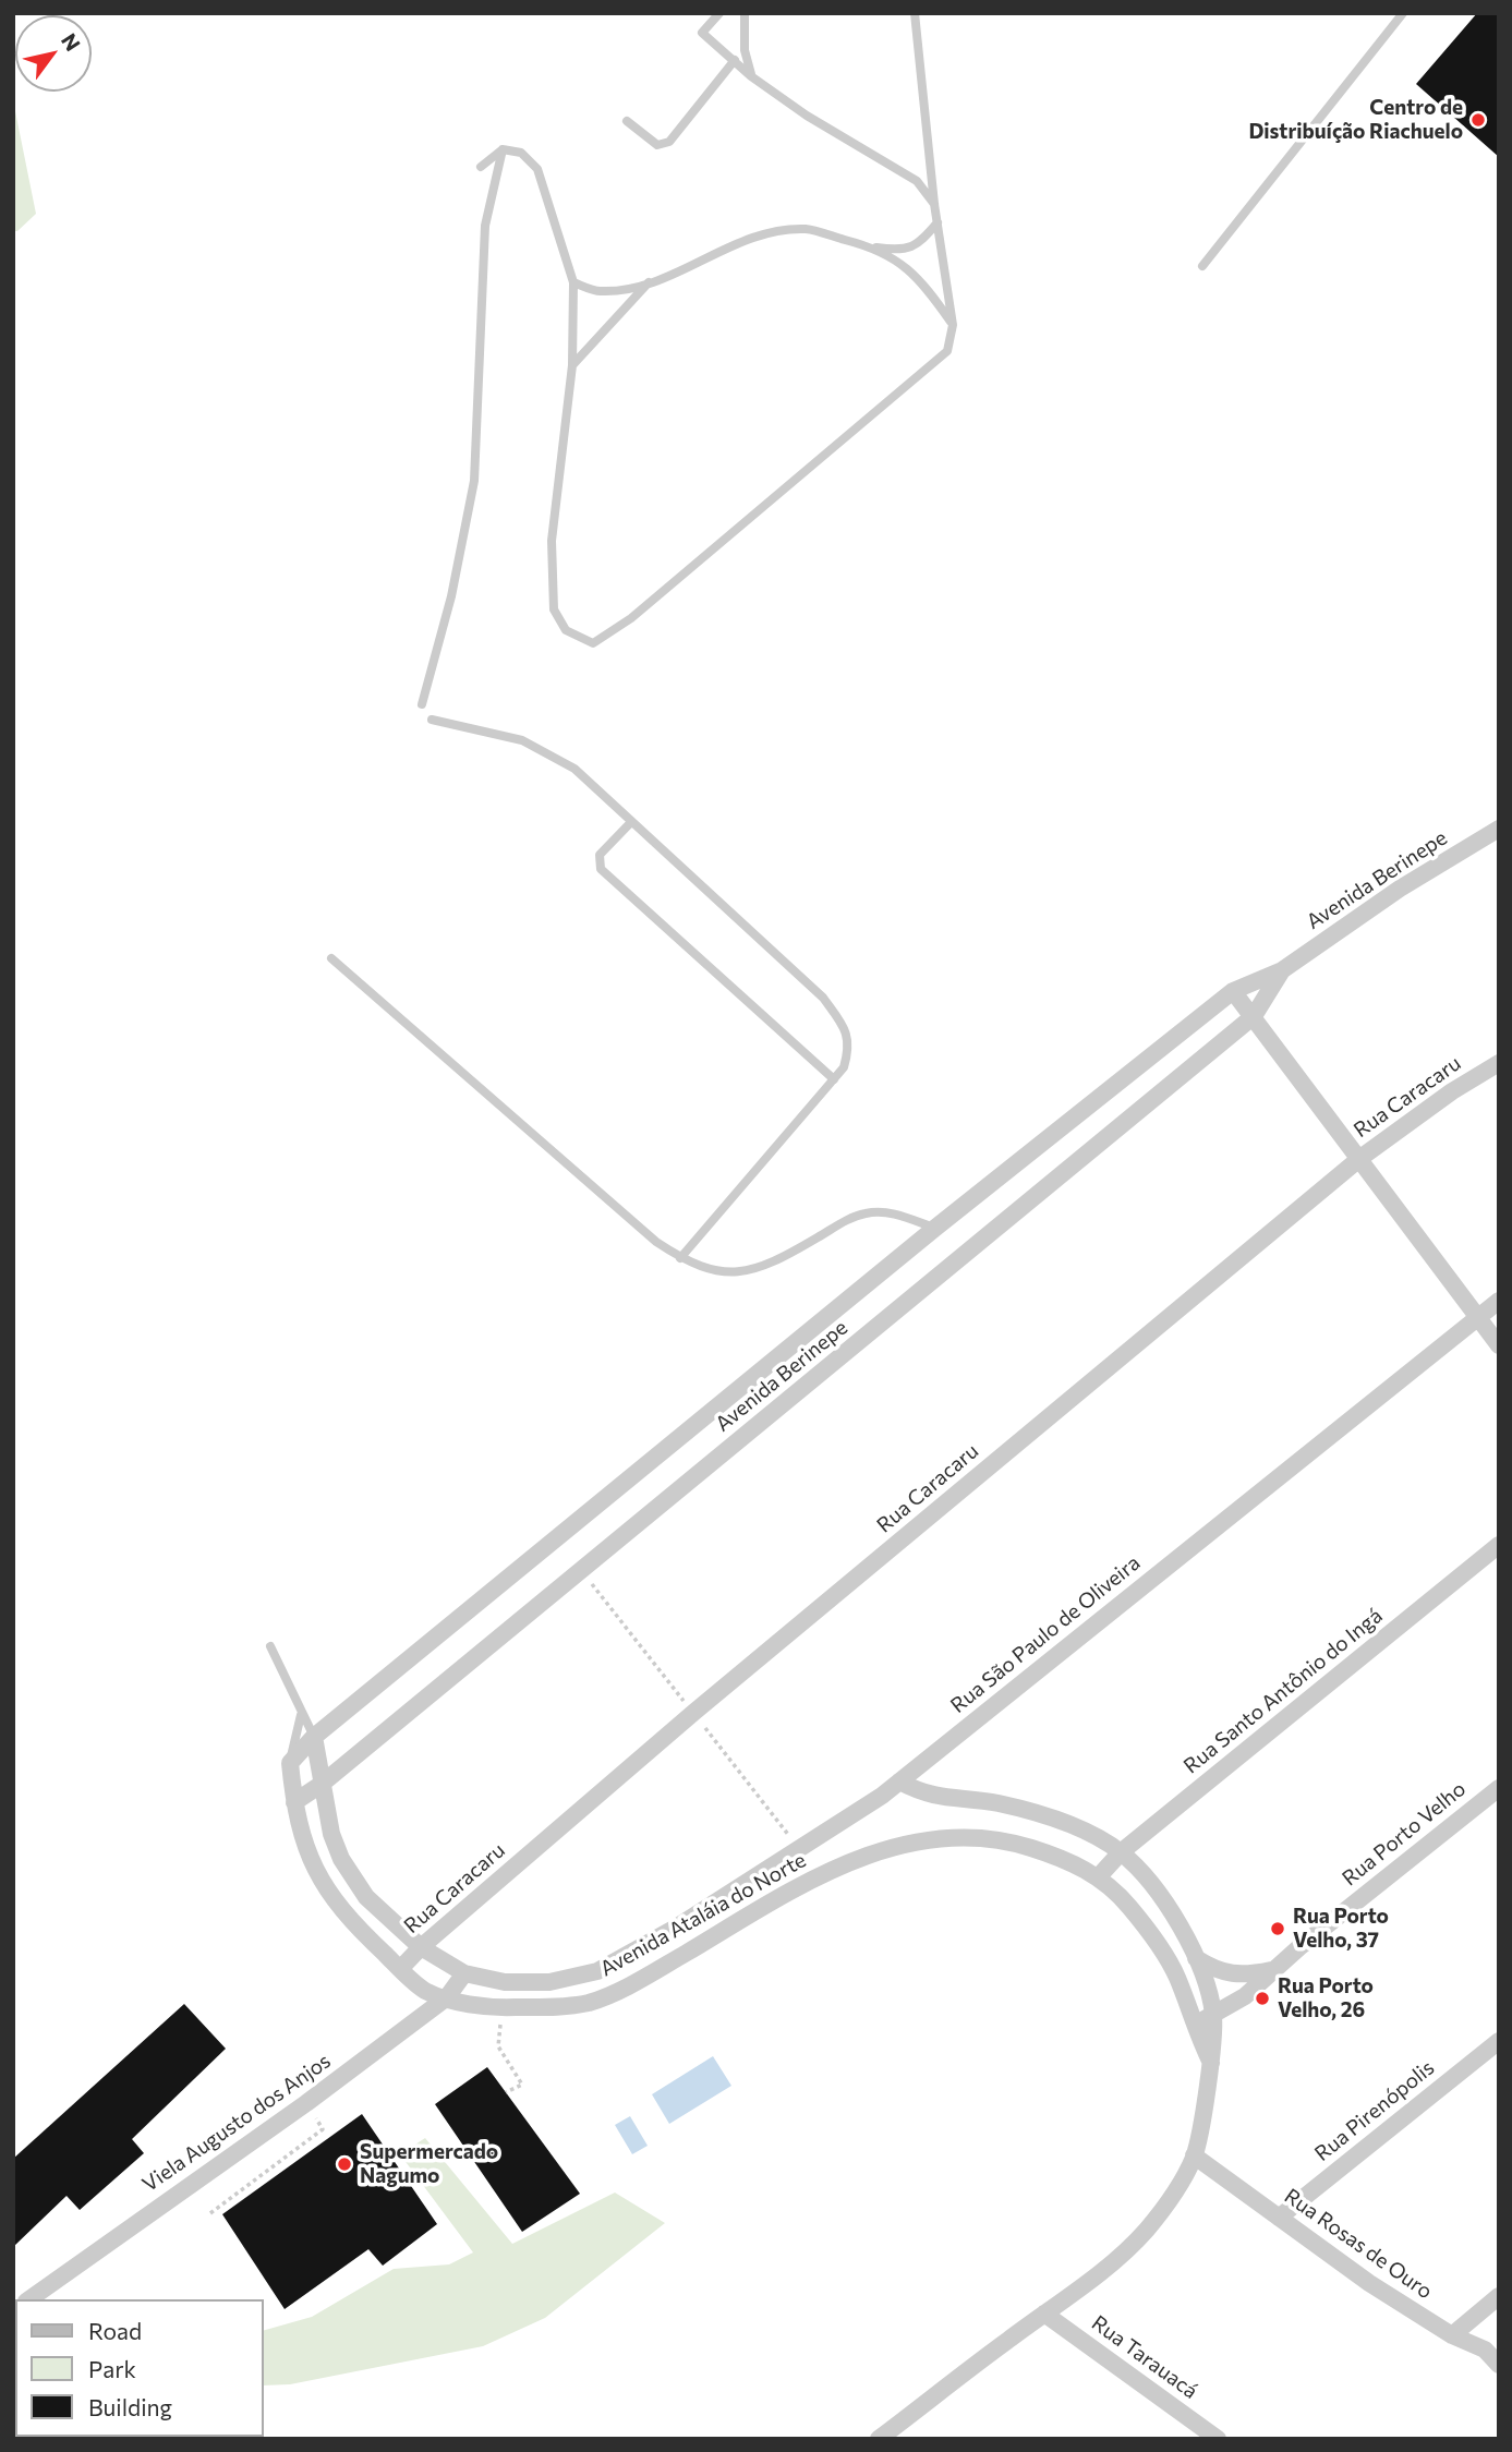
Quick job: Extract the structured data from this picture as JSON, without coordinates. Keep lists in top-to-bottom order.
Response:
{
  "streets": {
    "street": [
      "Avenida Berinepe",
      "Rua Caracaru",
      "Rua São Paulo de Oliveira",
      "Rua Santo Antônio do Ingá",
      "Rua Porto Velho",
      "Avenida Ataláia do Norte",
      "Rua Pirenópolis",
      "Viela Augusto dos Anjos",
      "Rua Rosas de Ouro",
      "Rua Tarauacá"
    ]
  },
  "crossings": [
    ["Avenida Berinepe", "Avenida Ataláia do Norte"],
    ["Rua Caracaru", "Avenida Ataláia do Norte"],
    ["Rua São Paulo de Oliveira", "Avenida Ataláia do Norte"],
    ["Rua Santo Antônio do Ingá", "Avenida Ataláia do Norte"],
    ["Rua Porto Velho", "Avenida Ataláia do Norte"],
    ["Avenida Ataláia do Norte", "Viela Augusto dos Anjos"],
    ["Rua Pirenópolis", "Rua Rosas de Ouro"]
  ],
  "places": [
    "Centro de Distribuíção Riachuelo",
    "Rua Porto Velho, 37",
    "Rua Porto Velho, 26",
    "Supermercado Nagumo"
  ],
  "legend": ["Road", "Park", "Building"],
  "north": "top right"
}
